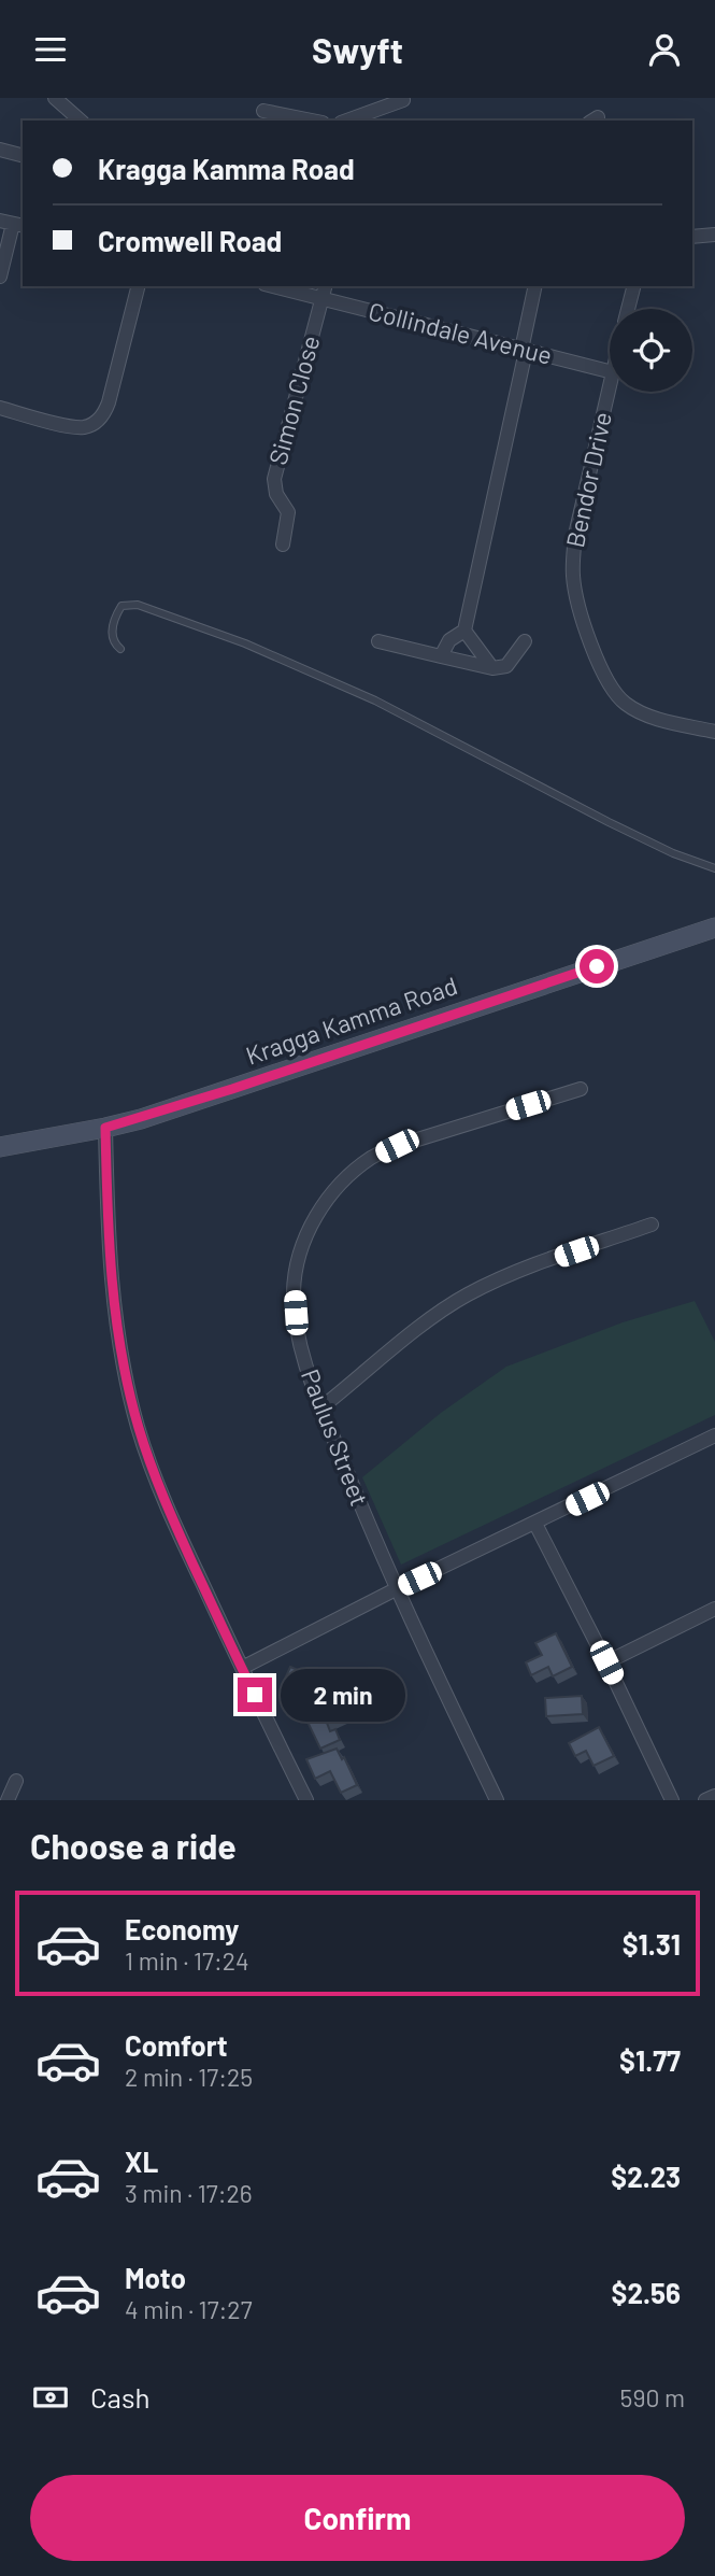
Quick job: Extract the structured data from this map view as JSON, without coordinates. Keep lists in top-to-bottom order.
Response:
{
  "streets": {
    "main road": ["Kragga Kamma Road"],
    "street": [
      "Collindale Avenue",
      "Simon Close",
      "Bendor Drive",
      "Paulus Street"
    ]
  },
  "crossings": [
    ["Collindale Avenue", "Simon Close"]
  ],
  "page": {
    "header": "Swyft",
    "banner": ["Kragga Kamma Road", "Cromwell Road"],
    "bubble": "2 min",
    "heading": "Choose a ride",
    "list": [
      {
        "name": "Economy",
        "note": "1 min · 17:24",
        "value": "$1.31"
      },
      {
        "name": "Comfort",
        "note": "2 min · 17:25",
        "value": "$1.77"
      },
      {
        "name": "XL",
        "note": "3 min · 17:26",
        "value": "$2.23"
      },
      {
        "name": "Moto",
        "note": "4 min · 17:27",
        "value": "$2.56"
      }
    ],
    "pay": ["Cash", "590 m"],
    "buttons": "Confirm"
  }
}
